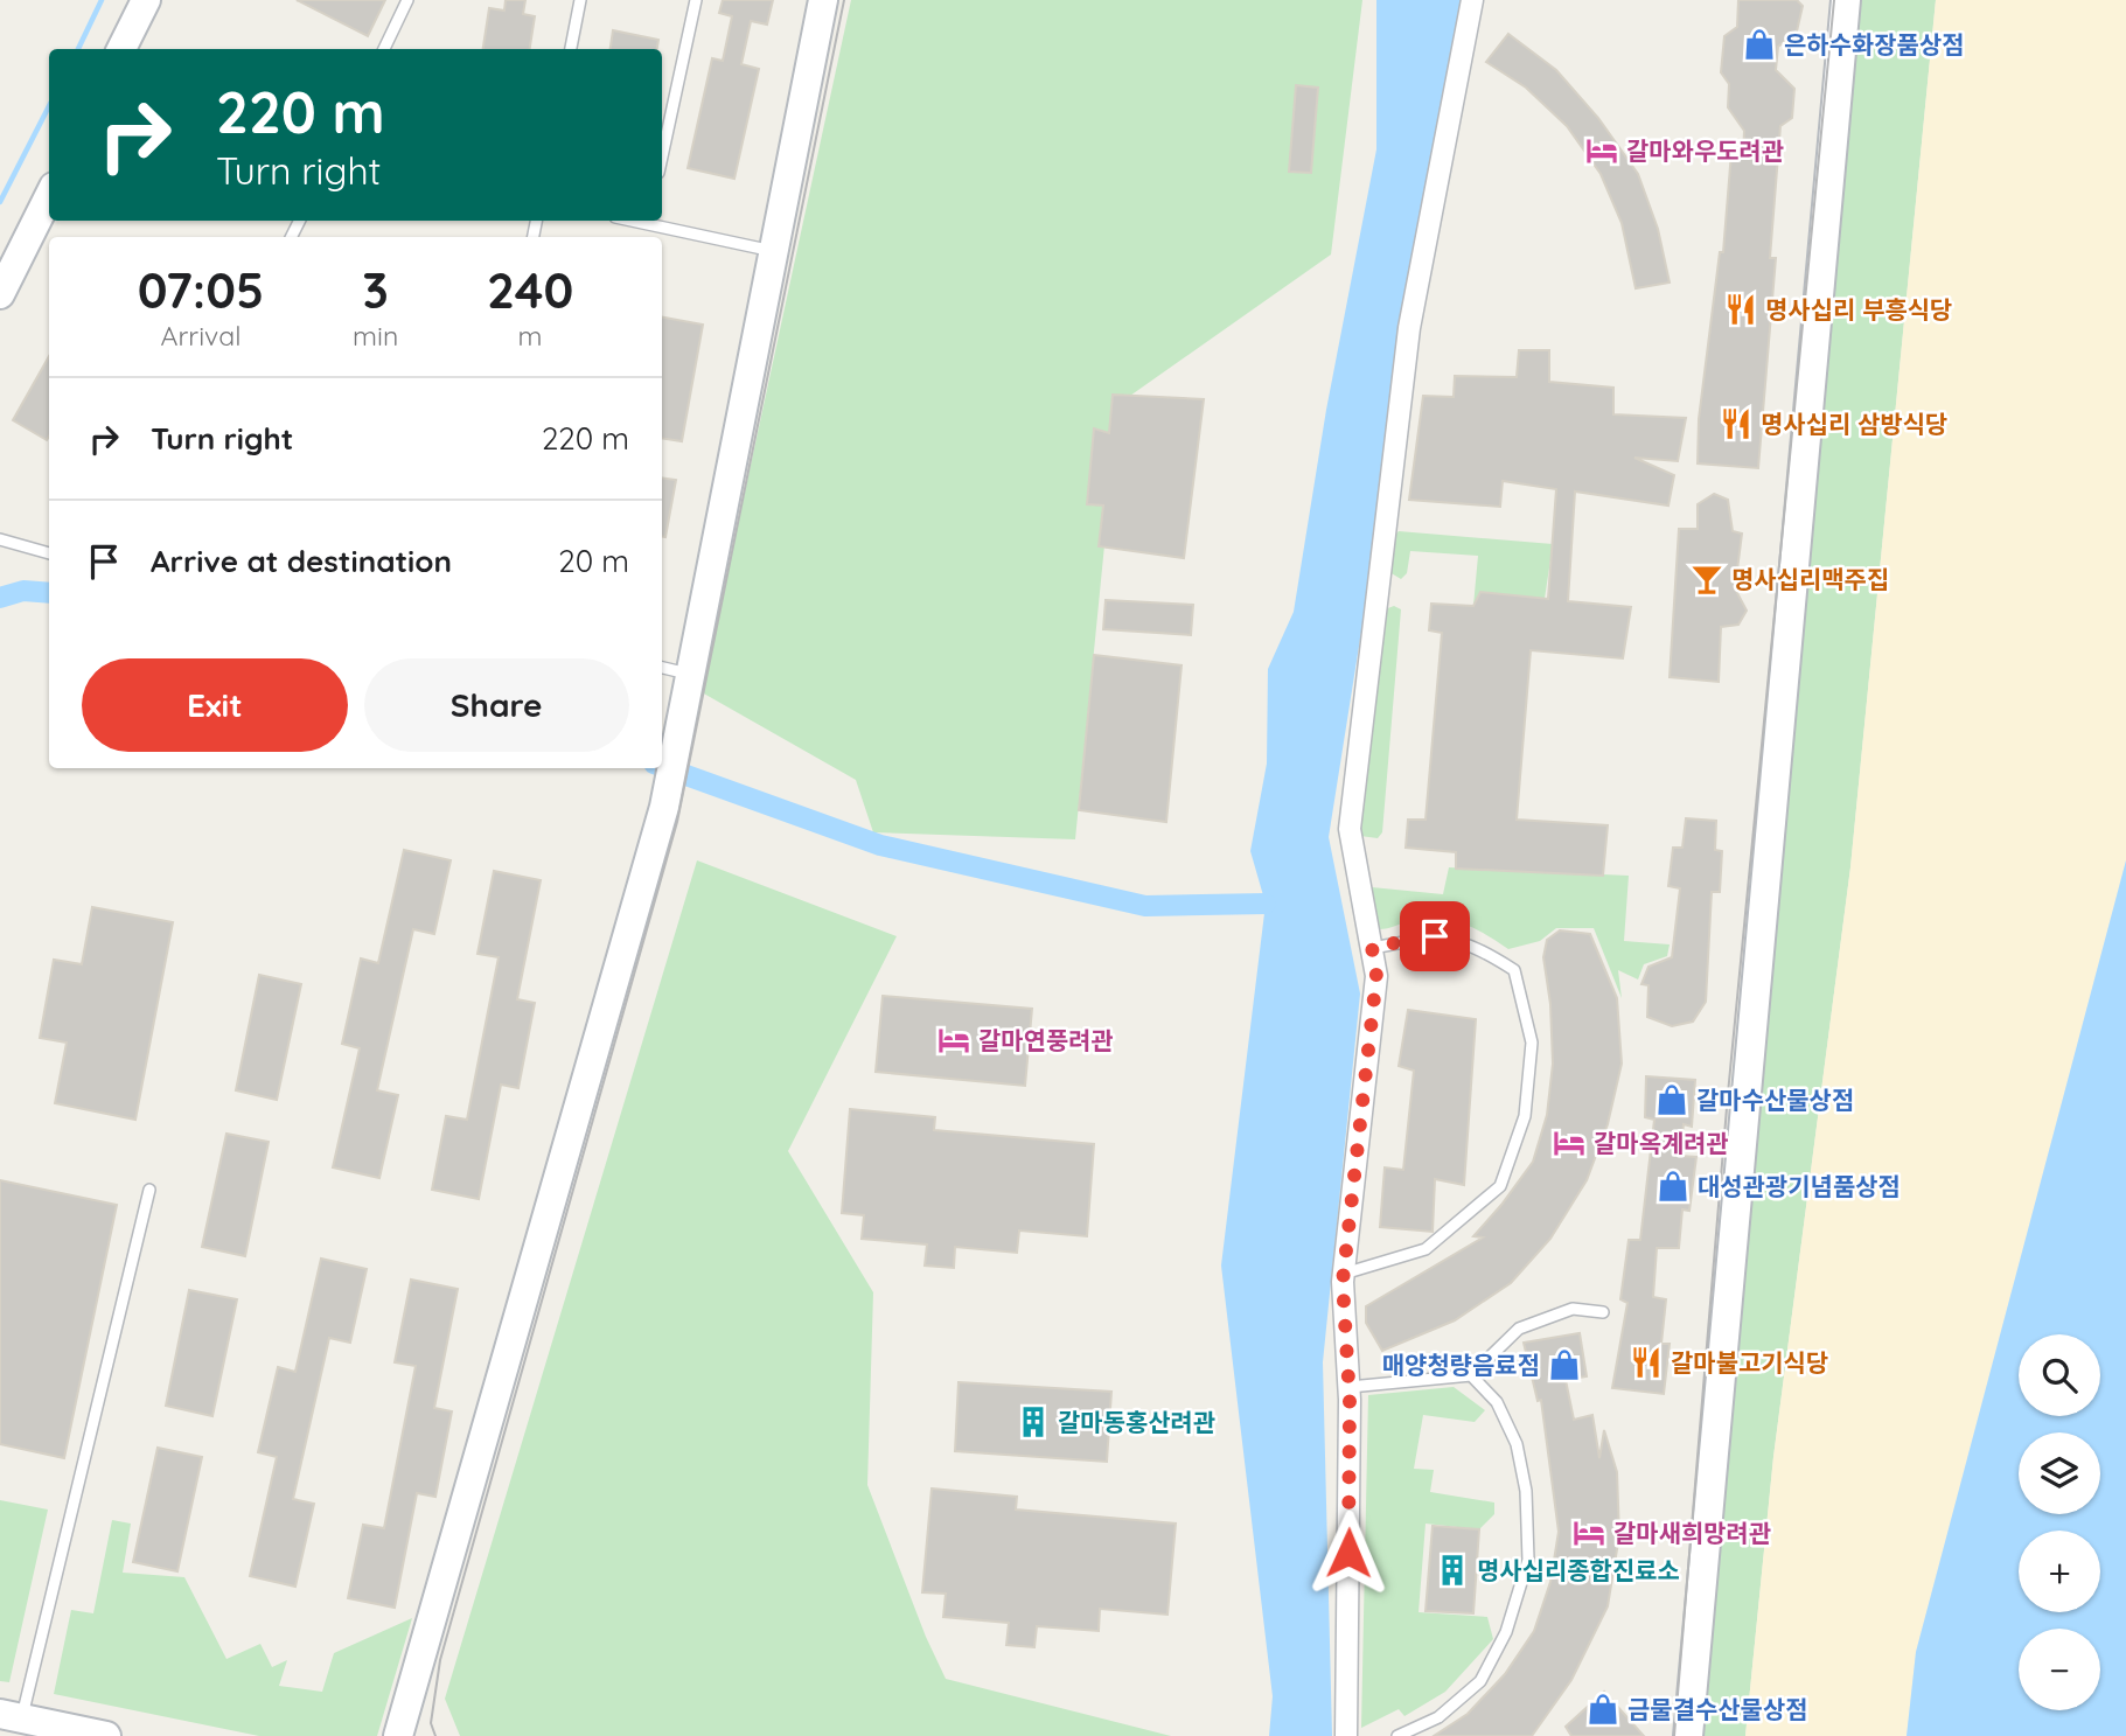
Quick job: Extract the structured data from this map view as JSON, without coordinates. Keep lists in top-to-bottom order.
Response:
{
  "places": {
    "shop": [
      "은하수화장품상점",
      "갈마수산물상점",
      "대성관광기념품상점",
      "매양청량음료점",
      "금물결수산물상점"
    ],
    "hotel": [
      "갈마와우도려관",
      "갈마연풍려관",
      "갈마옥계려관",
      "갈마새희망려관"
    ],
    "restaurant": ["명사십리 부흥식당", "명사십리 삼방식당", "갈마불고기식당"],
    "bar": ["명사십리맥주집"],
    "building": ["갈마동홍산려관", "명사십리종합진료소"]
  },
  "page": {
    "turn": ["220 m", "Turn right"],
    "eta": [
      "07:05",
      "Arrival",
      "3",
      "min",
      "240",
      "m"
    ],
    "list": [
      {
        "name": "Turn right",
        "value": "220 m"
      },
      {
        "name": "Arrive at destination",
        "value": "20 m"
      }
    ],
    "buttons": ["Exit", "Share"],
    "map_buttons": ["+", "−"]
  }
}
